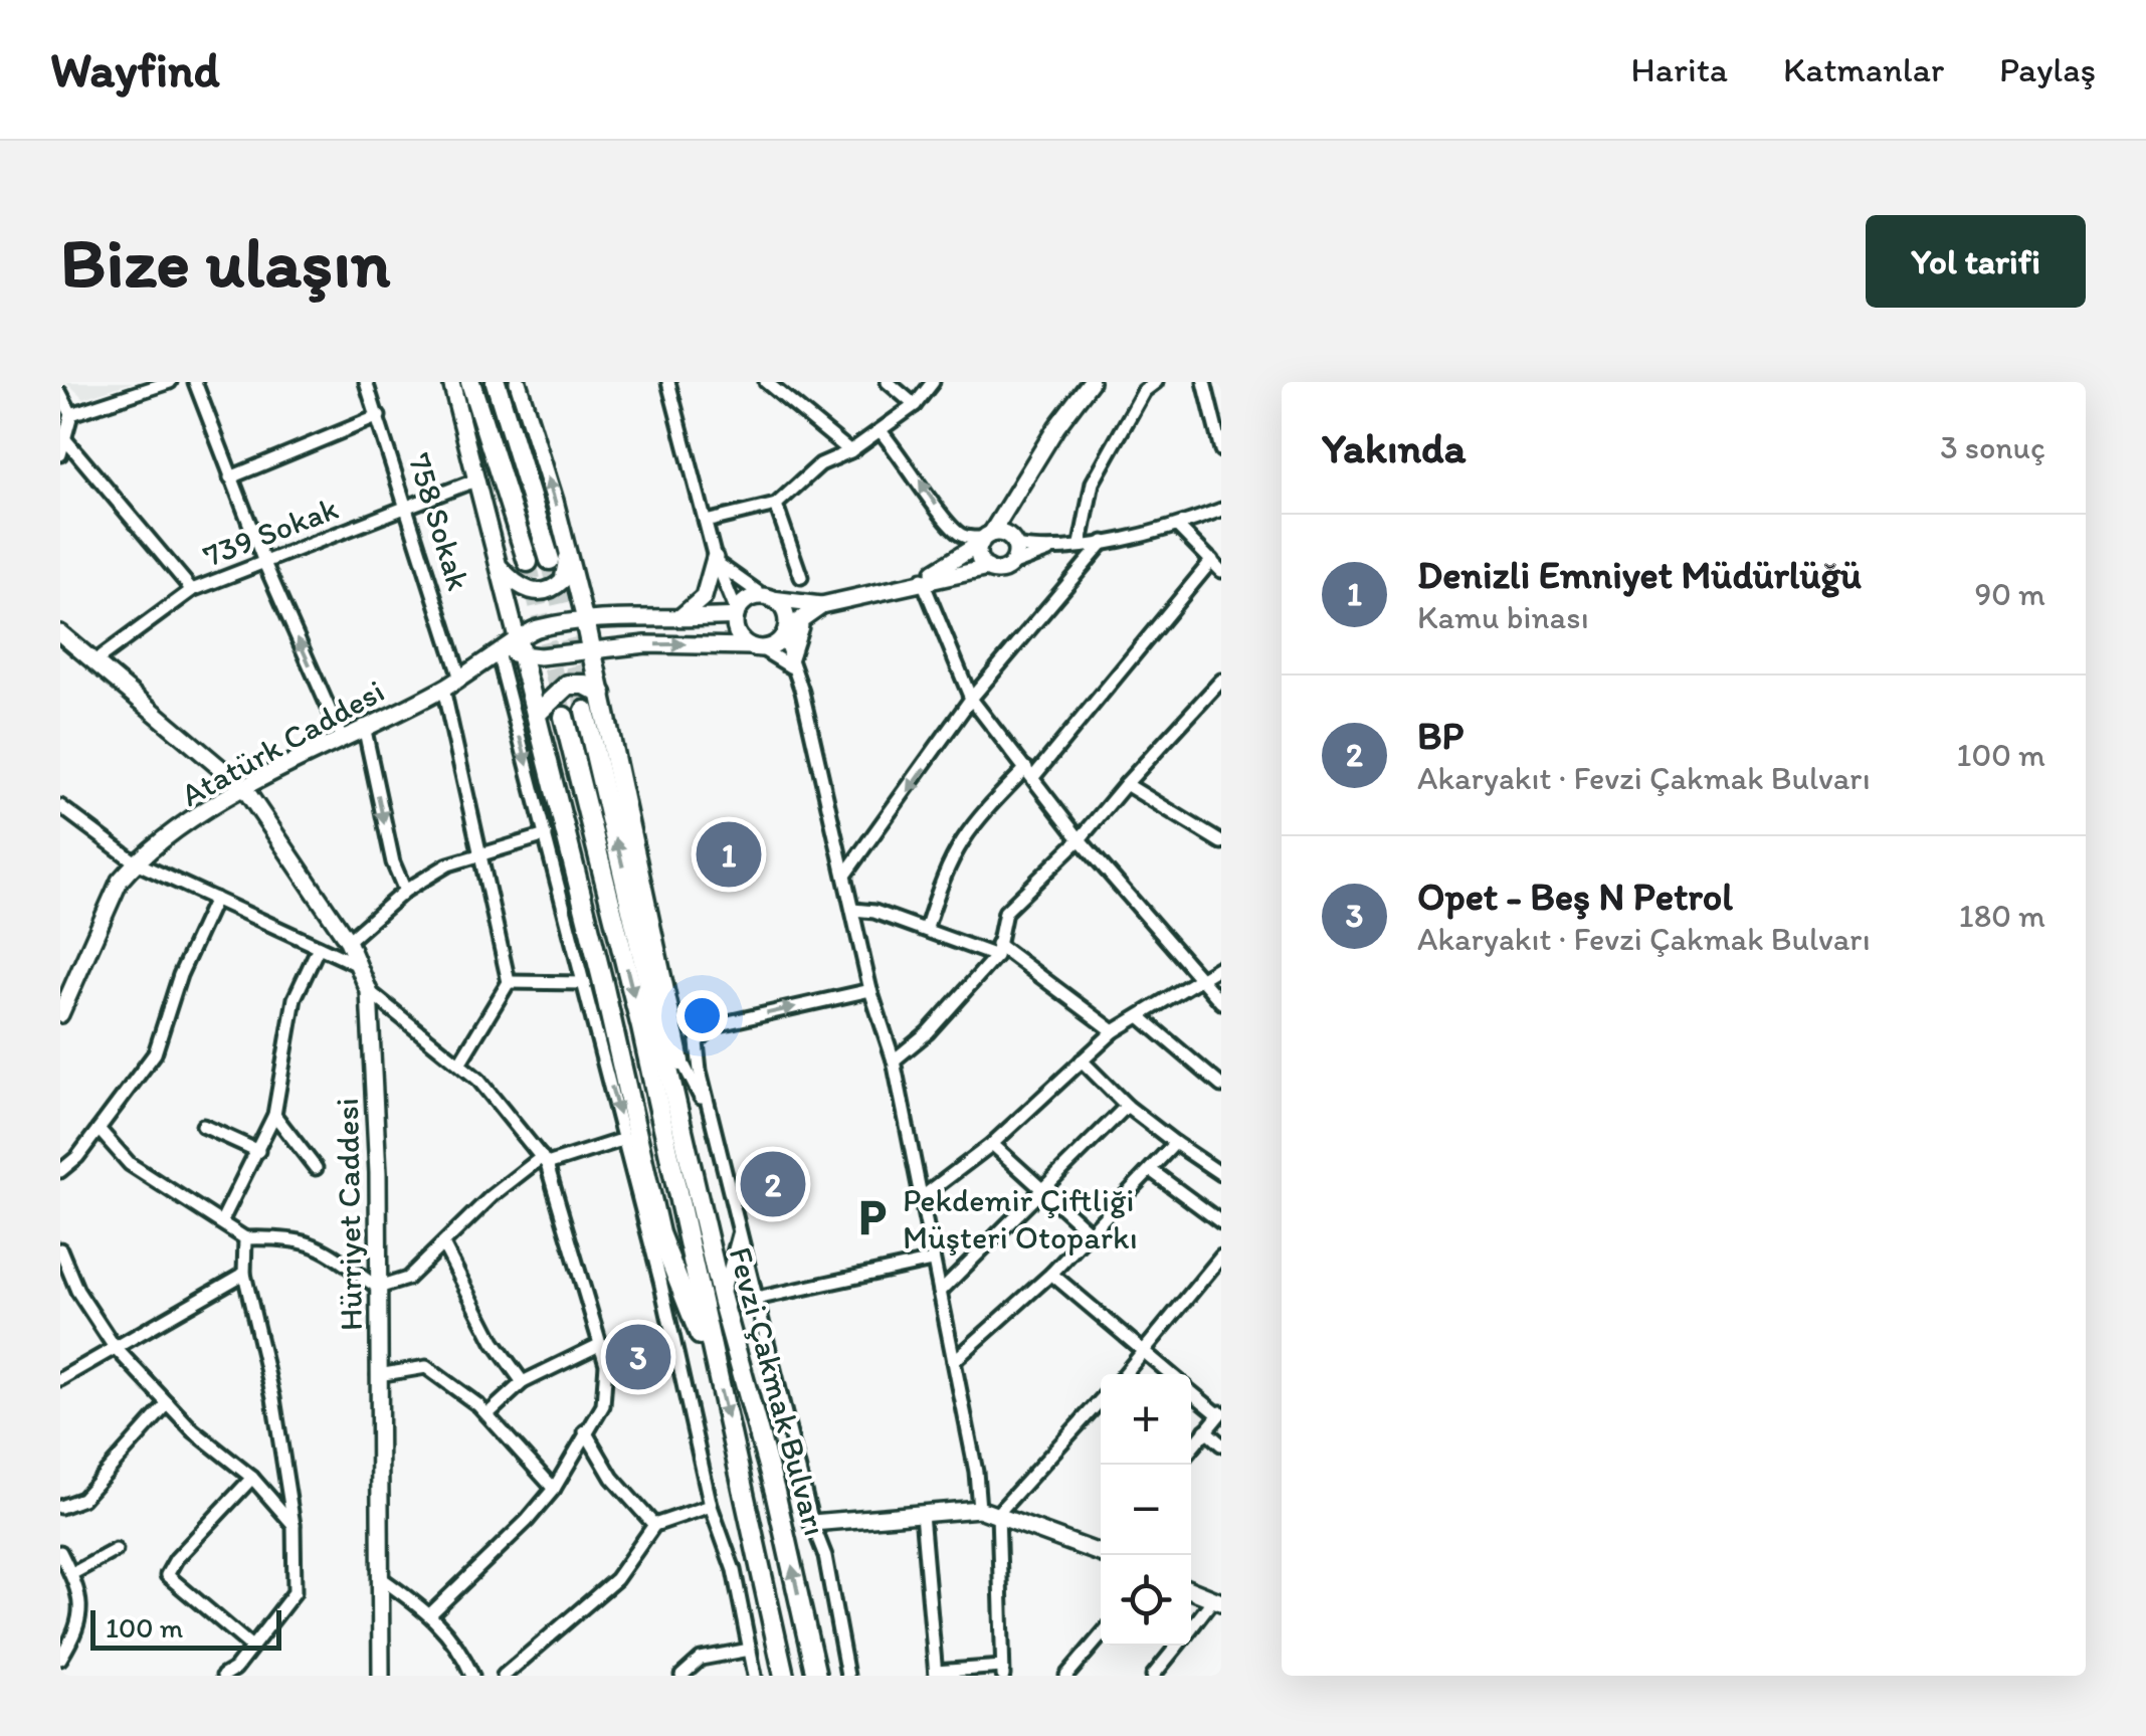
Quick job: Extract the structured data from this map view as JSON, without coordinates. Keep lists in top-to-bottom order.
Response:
{
  "streets": {
    "main road": ["Atatürk Caddesi", "Hürriyet Caddesi", "Fevzi Çakmak Bulvarı"],
    "street": ["758 Sokak", "739 Sokak"]
  },
  "crossings": [
    ["758 Sokak", "739 Sokak"],
    ["758 Sokak", "Atatürk Caddesi"],
    ["739 Sokak", "Hürriyet Caddesi"],
    ["Atatürk Caddesi", "Hürriyet Caddesi"]
  ],
  "places": {
    "parking": ["Pekdemir Çiftliği Müşteri Otoparkı"]
  },
  "scale_bar": "100 m",
  "page": {
    "header": "Wayfind",
    "nav": ["Harita", "Katmanlar", "Paylaş"],
    "buttons": "Yol tarifi",
    "title": "Bize ulaşın",
    "heading": ["Yakında", "3 sonuç"],
    "list": [
      {
        "mark": "1",
        "name": "Denizli Emniyet Müdürlüğü",
        "note": "Kamu binası",
        "value": "90 m"
      },
      {
        "mark": "2",
        "name": "BP",
        "note": "Akaryakıt · Fevzi Çakmak Bulvarı",
        "value": "100 m"
      },
      {
        "mark": "3",
        "name": "Opet - Beş N Petrol",
        "note": "Akaryakıt · Fevzi Çakmak Bulvarı",
        "value": "180 m"
      }
    ],
    "pins": ["1", "2", "3"],
    "map_buttons": ["+", "−"],
    "scale": "100 m"
  }
}
